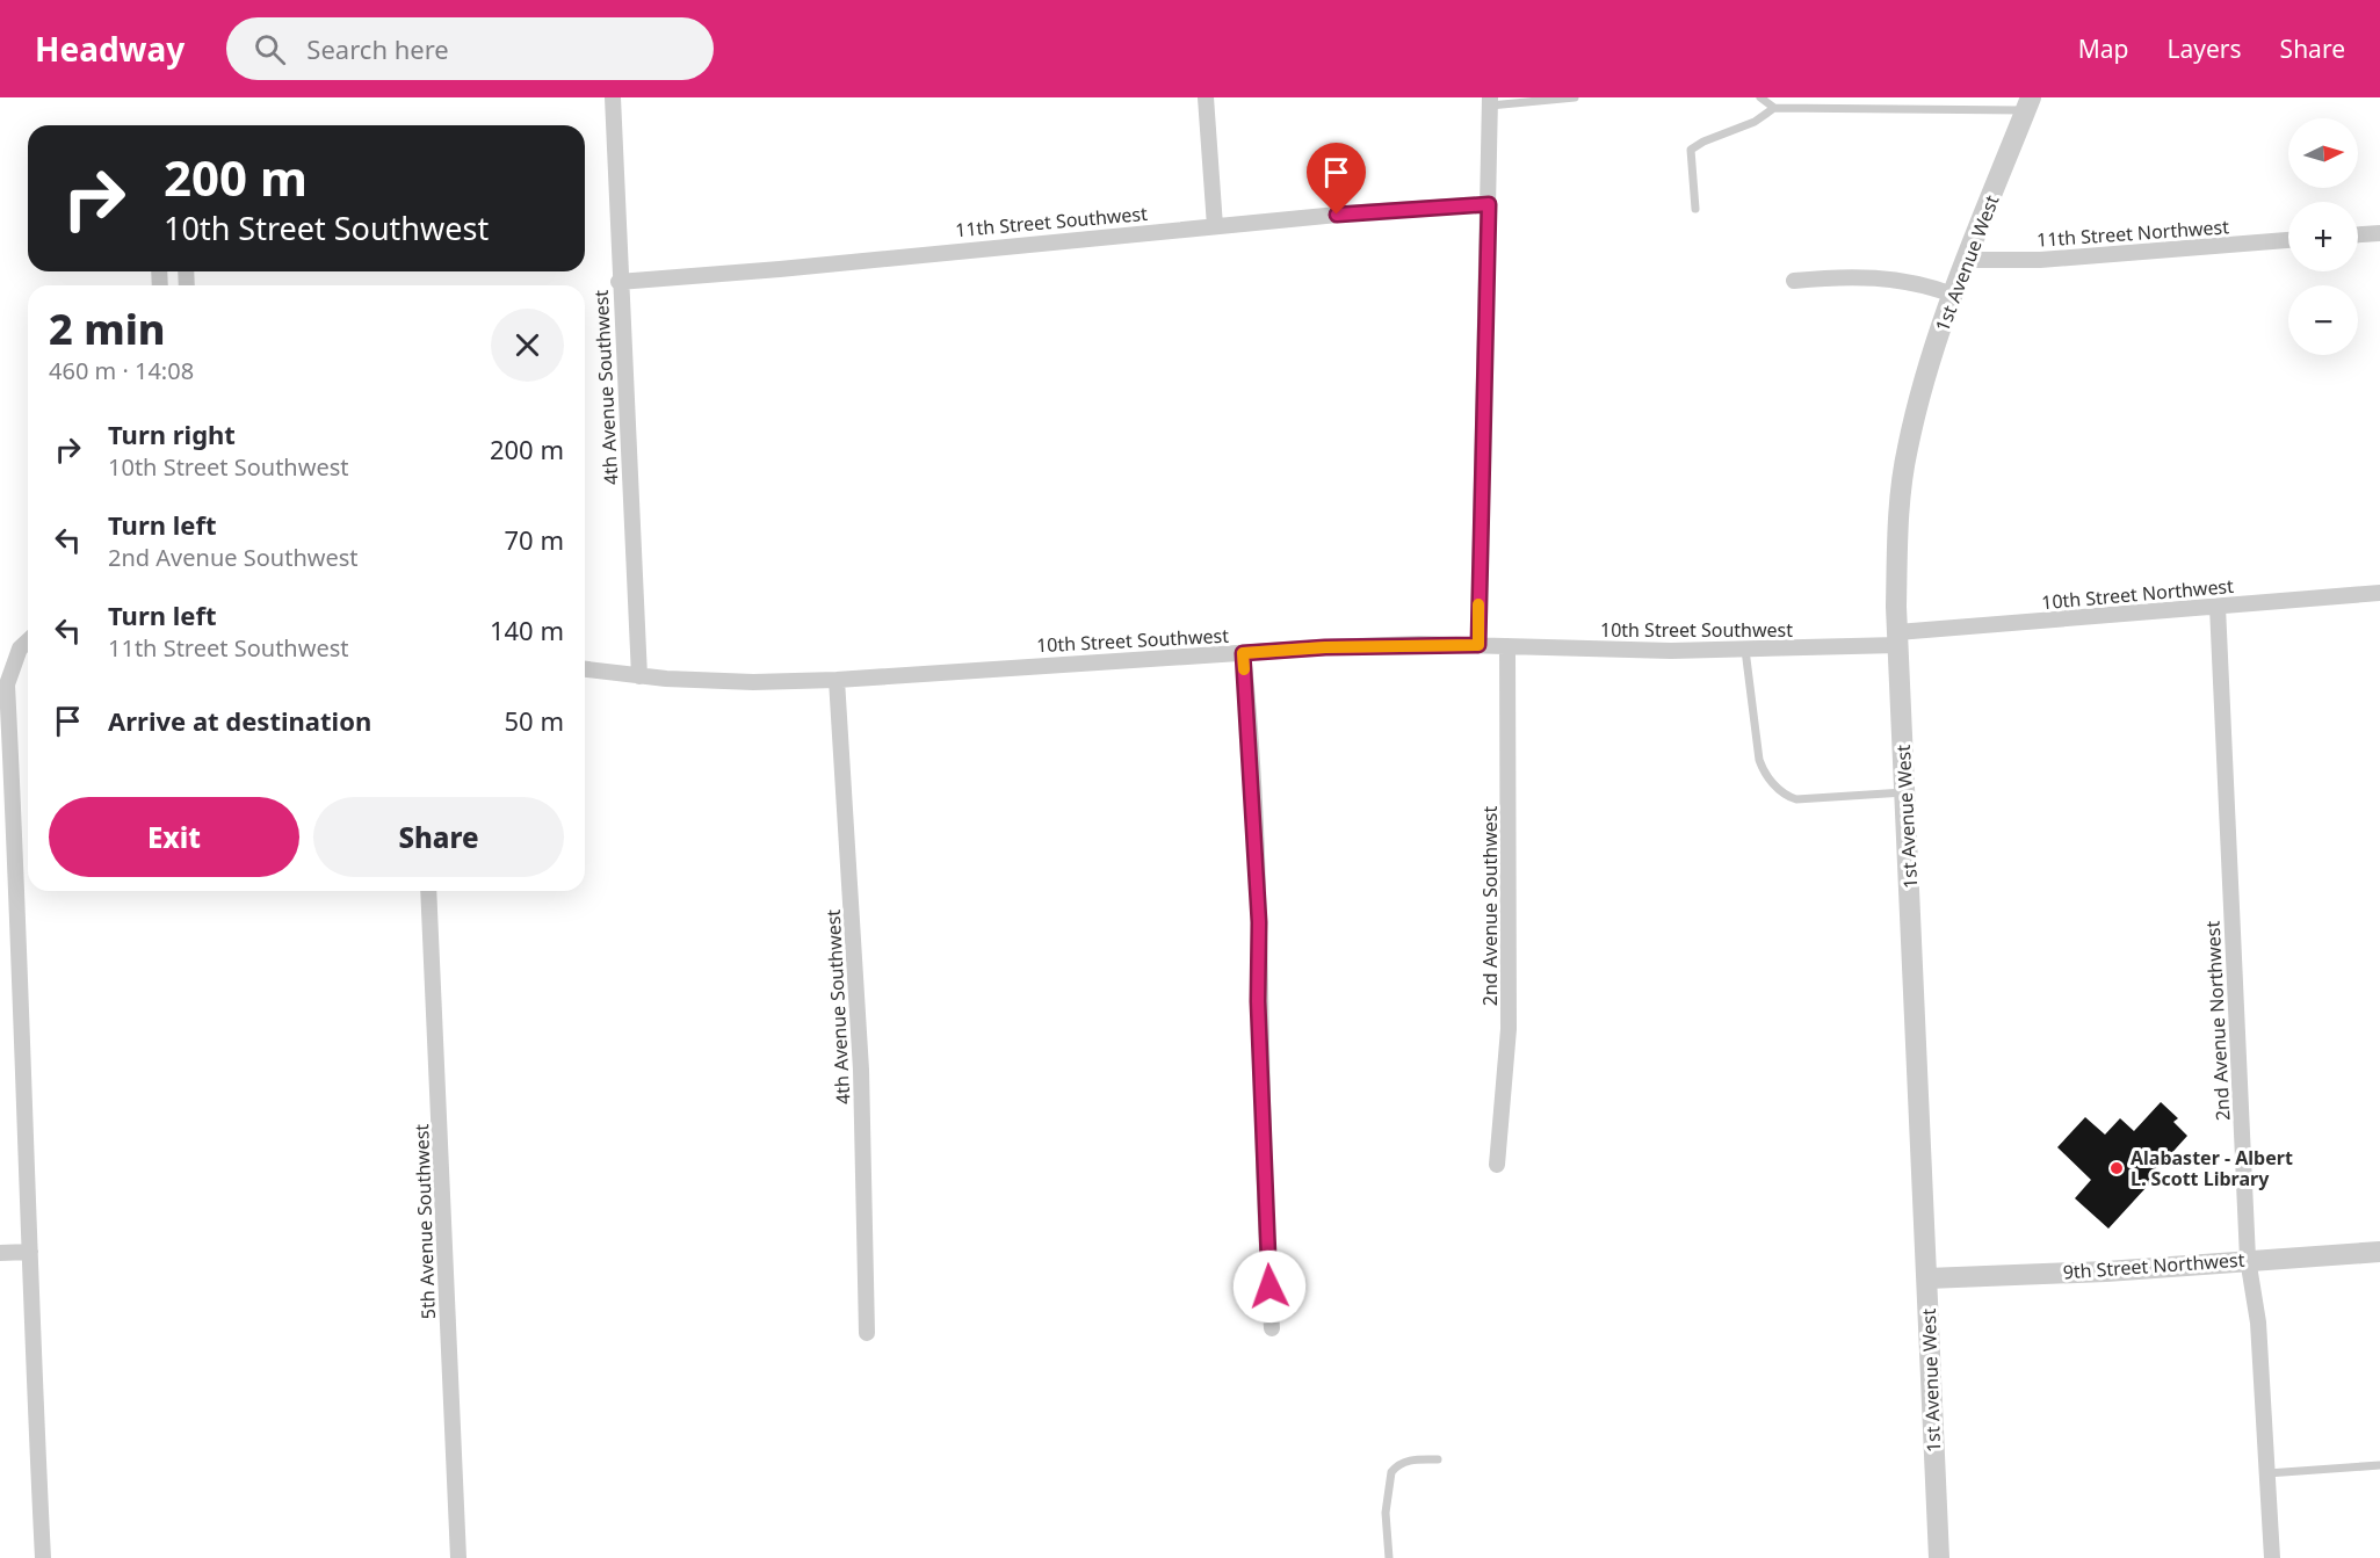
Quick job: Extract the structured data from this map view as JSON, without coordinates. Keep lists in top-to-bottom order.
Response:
{
  "streets": {
    "street": [
      "11th Street Southwest",
      "11th Street Northwest",
      "1st Avenue West",
      "4th Avenue Southwest",
      "10th Street Northwest",
      "10th Street Southwest",
      "2nd Avenue Southwest",
      "2nd Avenue Northwest",
      "5th Avenue Southwest",
      "9th Street Northwest"
    ]
  },
  "crossings": [
    ["11th Street Southwest", "4th Avenue Southwest"],
    ["11th Street Northwest", "1st Avenue West"],
    ["1st Avenue West", "10th Street Northwest"],
    ["1st Avenue West", "10th Street Southwest"],
    ["1st Avenue West", "9th Street Northwest"],
    ["4th Avenue Southwest", "10th Street Southwest"],
    ["10th Street Northwest", "10th Street Southwest"],
    ["10th Street Northwest", "2nd Avenue Northwest"],
    ["10th Street Southwest", "2nd Avenue Southwest"],
    ["2nd Avenue Northwest", "9th Street Northwest"]
  ],
  "places": ["Alabaster - Albert L. Scott Library"],
  "north": "right",
  "page": {
    "header": "Headway",
    "search": "Search here",
    "nav": ["Map", "Layers", "Share"],
    "map_buttons": ["+", "−"],
    "turn": ["200 m", "10th Street Southwest"],
    "heading": ["2 min", "460 m · 14:08"],
    "list": [
      {
        "name": "Turn right",
        "note": "10th Street Southwest",
        "value": "200 m"
      },
      {
        "name": "Turn left",
        "note": "2nd Avenue Southwest",
        "value": "70 m"
      },
      {
        "name": "Turn left",
        "note": "11th Street Southwest",
        "value": "140 m"
      },
      {
        "name": "Arrive at destination",
        "value": "50 m"
      }
    ],
    "buttons": ["Exit", "Share"]
  }
}
